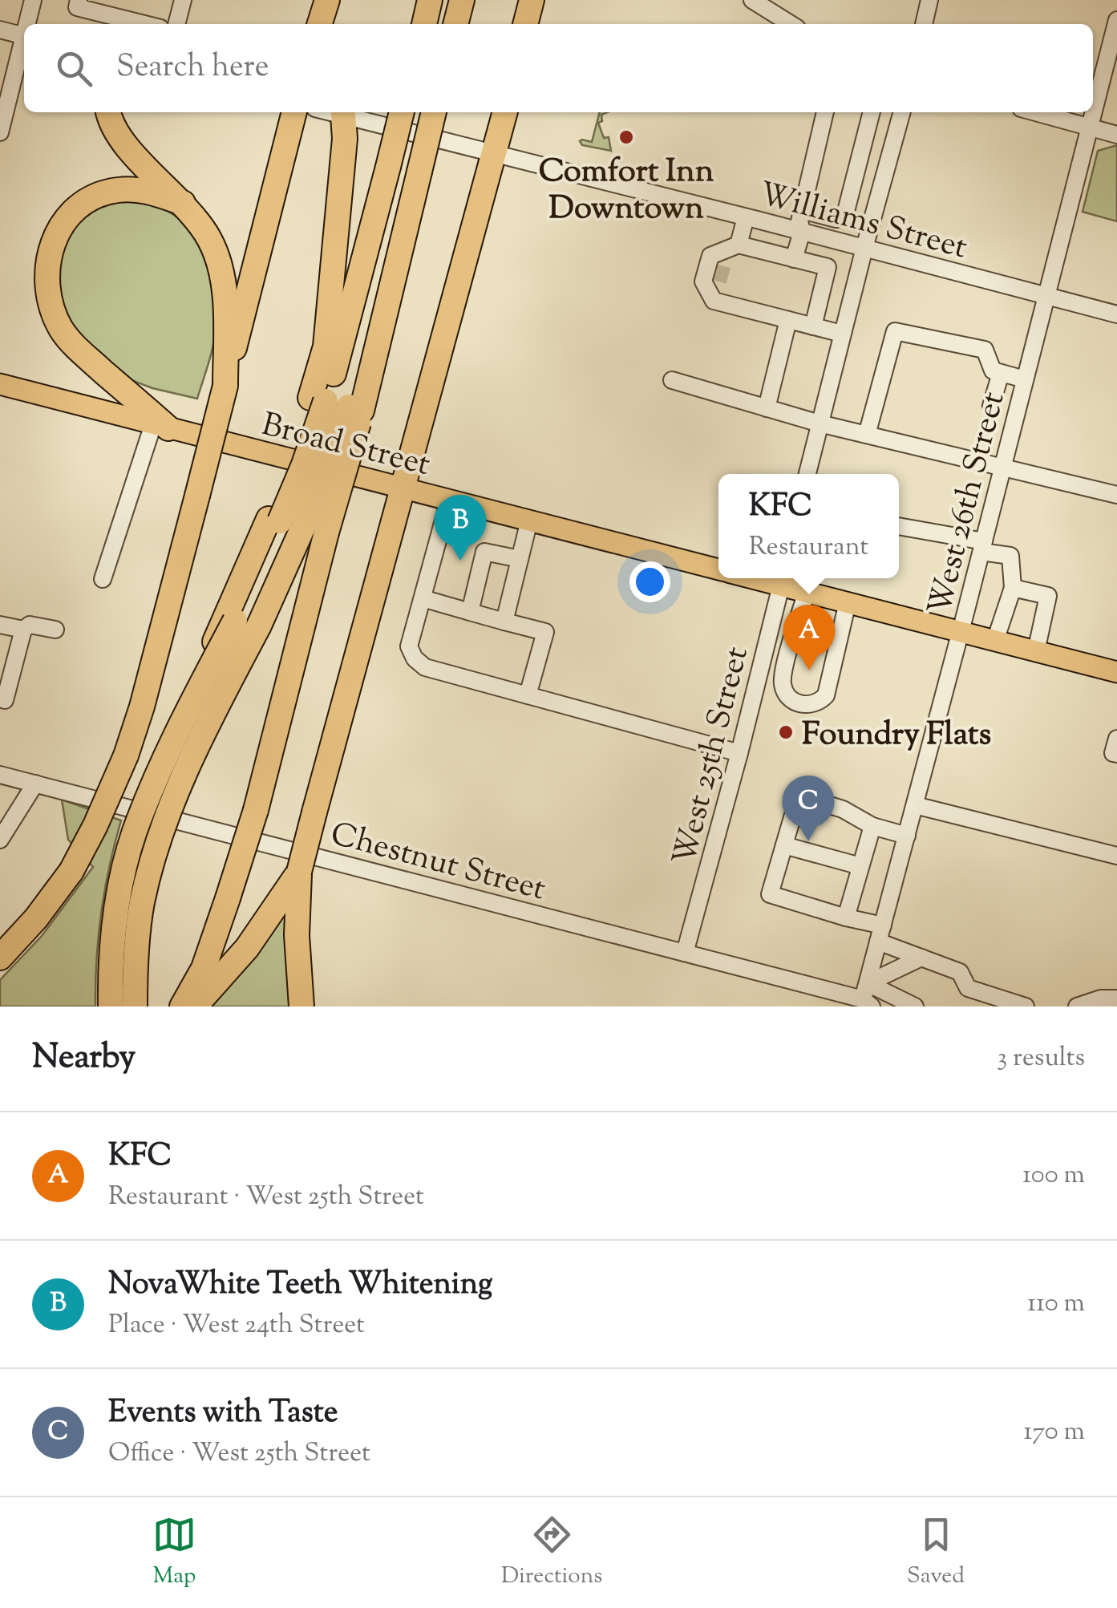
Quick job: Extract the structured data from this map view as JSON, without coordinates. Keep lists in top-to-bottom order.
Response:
{
  "streets": {
    "main road": ["Broad Street"],
    "street": [
      "Williams Street",
      "West 26th Street",
      "West 25th Street",
      "Chestnut Street"
    ]
  },
  "crossings": [
    ["Williams Street", "West 26th Street"],
    ["Broad Street", "West 26th Street"],
    ["Broad Street", "West 25th Street"],
    ["West 26th Street", "Chestnut Street"],
    ["West 25th Street", "Chestnut Street"]
  ],
  "places": ["Comfort Inn Downtown", "Foundry Flats"],
  "page": {
    "search": "Search here",
    "popup": ["KFC", "Restaurant"],
    "pins": ["B", "A", "C"],
    "heading": ["Nearby", "3 results"],
    "list": [
      {
        "mark": "A",
        "name": "KFC",
        "note": "Restaurant · West 25th Street",
        "value": "100 m"
      },
      {
        "mark": "B",
        "name": "NovaWhite Teeth Whitening",
        "note": "Place · West 24th Street",
        "value": "110 m"
      },
      {
        "mark": "C",
        "name": "Events with Taste",
        "note": "Office · West 25th Street",
        "value": "170 m"
      }
    ],
    "nav": ["Map", "Directions", "Saved"]
  }
}
